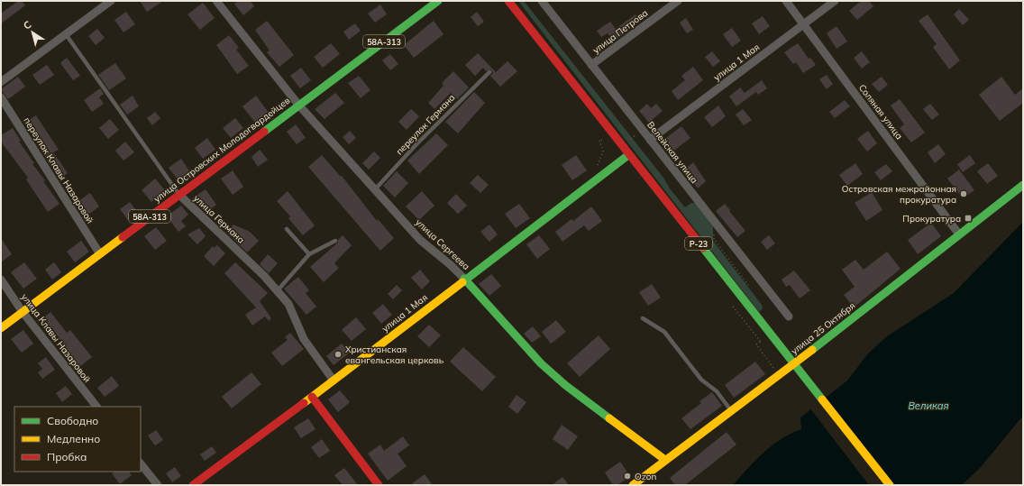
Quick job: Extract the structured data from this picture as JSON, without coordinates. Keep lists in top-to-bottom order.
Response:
{
  "streets": {
    "main road": [
      "58А-313",
      "улица 1 Мая",
      "улица Островских Молодогвардейцев",
      "Р-23",
      "улица Сергеева",
      "улица 25 Октября"
    ],
    "street": [
      "улица Петрова",
      "Соляная улица",
      "Велейская улица",
      "переулок Клавы Назаровой",
      "улица Германа",
      "улица Клавы Назаровой"
    ],
    "lane": ["переулок Германа"]
  },
  "crossings": [
    ["улица Петрова", "Велейская улица"],
    ["улица 1 Мая", "Соляная улица"],
    ["улица 1 Мая", "Велейская улица"],
    ["улица 1 Мая", "улица Германа"],
    ["улица 1 Мая", "Р-23"],
    ["улица 1 Мая", "улица Сергеева"],
    ["Соляная улица", "улица 25 Октября"],
    ["переулок Германа", "улица Сергеева"],
    ["улица Островских Молодогвардейцев", "переулок Клавы Назаровой"],
    ["улица Островских Молодогвардейцев", "улица Германа"],
    ["улица Островских Молодогвардейцев", "улица Сергеева"],
    ["улица Островских Молодогвардейцев", "улица Клавы Назаровой"],
    ["улица Сергеева", "улица 25 Октября"]
  ],
  "water": ["Великая"],
  "places": {
    "other": ["Островская межрайонная прокуратура", "Христианская евангельская церковь", "Ozon"],
    "transit": ["Прокуратура"]
  },
  "legend": ["Свободно", "Медленно", "Пробка"],
  "north": "top left"
}
